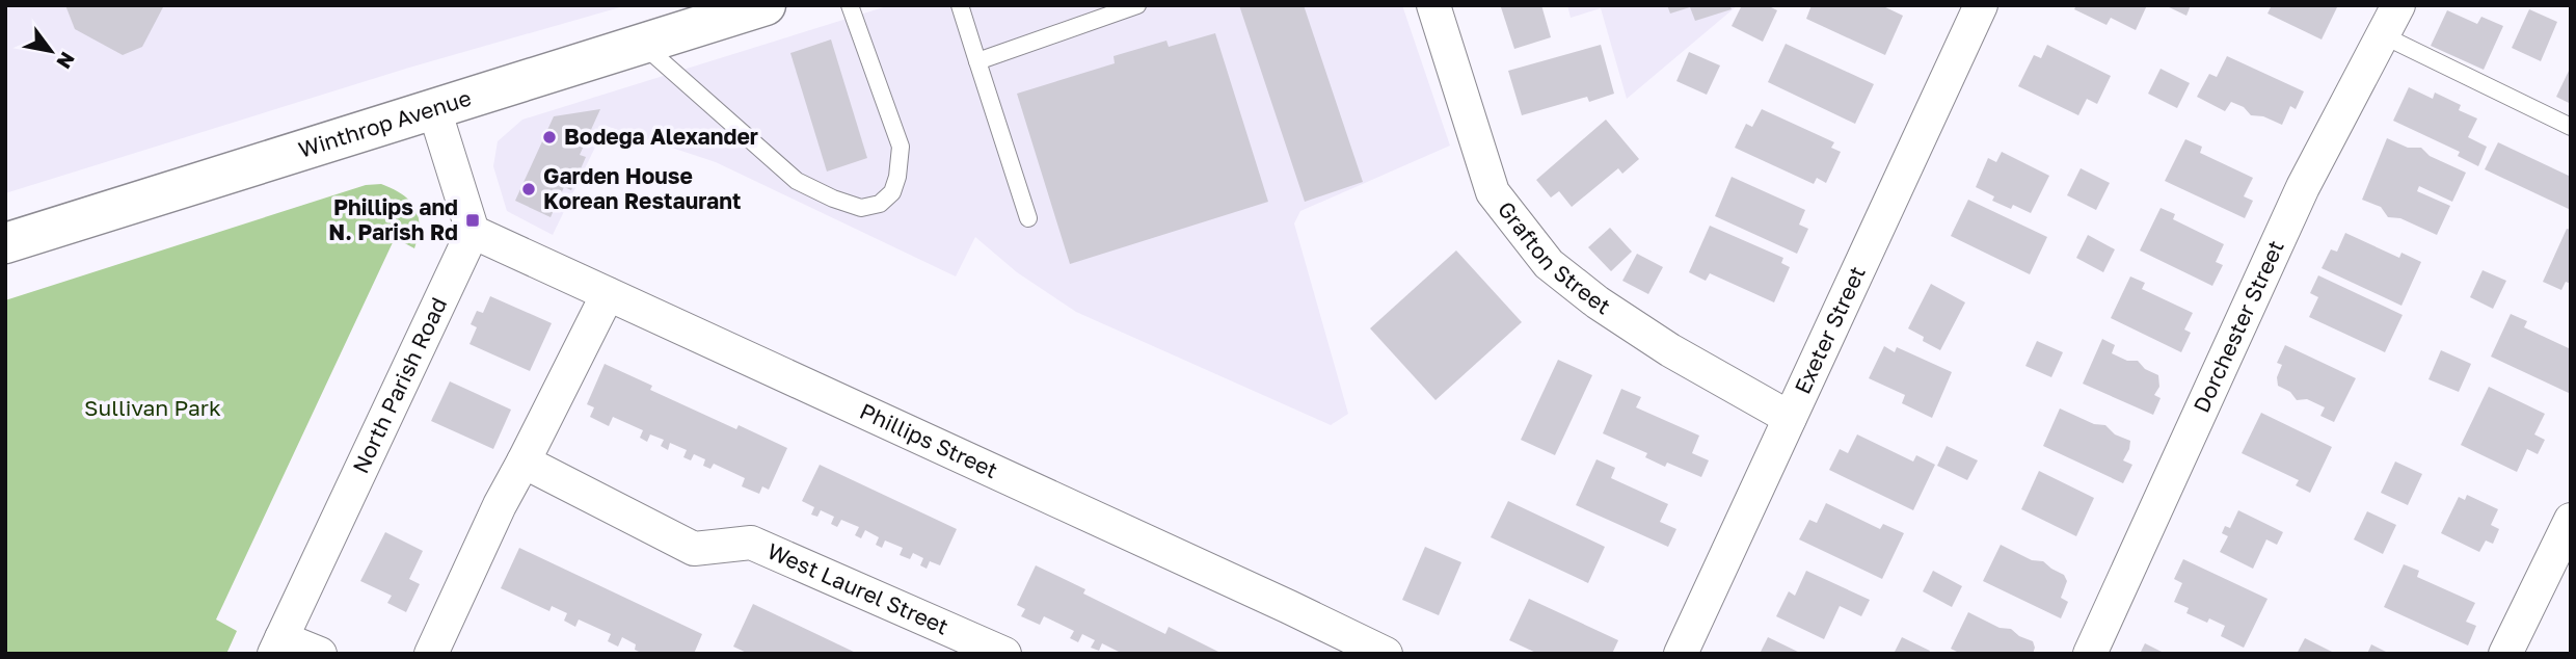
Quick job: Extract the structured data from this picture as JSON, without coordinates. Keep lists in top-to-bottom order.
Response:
{
  "streets": {
    "main road": ["Winthrop Avenue"],
    "street": [
      "Grafton Street",
      "Dorchester Street",
      "Exeter Street",
      "North Parish Road",
      "Phillips Street",
      "West Laurel Street"
    ]
  },
  "crossings": [
    ["Grafton Street", "Exeter Street"],
    ["North Parish Road", "Phillips Street"]
  ],
  "parks": ["Sullivan Park"],
  "places": {
    "other": ["Bodega Alexander", "Garden House Korean Restaurant"],
    "transit": ["Phillips and N. Parish Rd"]
  },
  "north": "bottom right"
}
